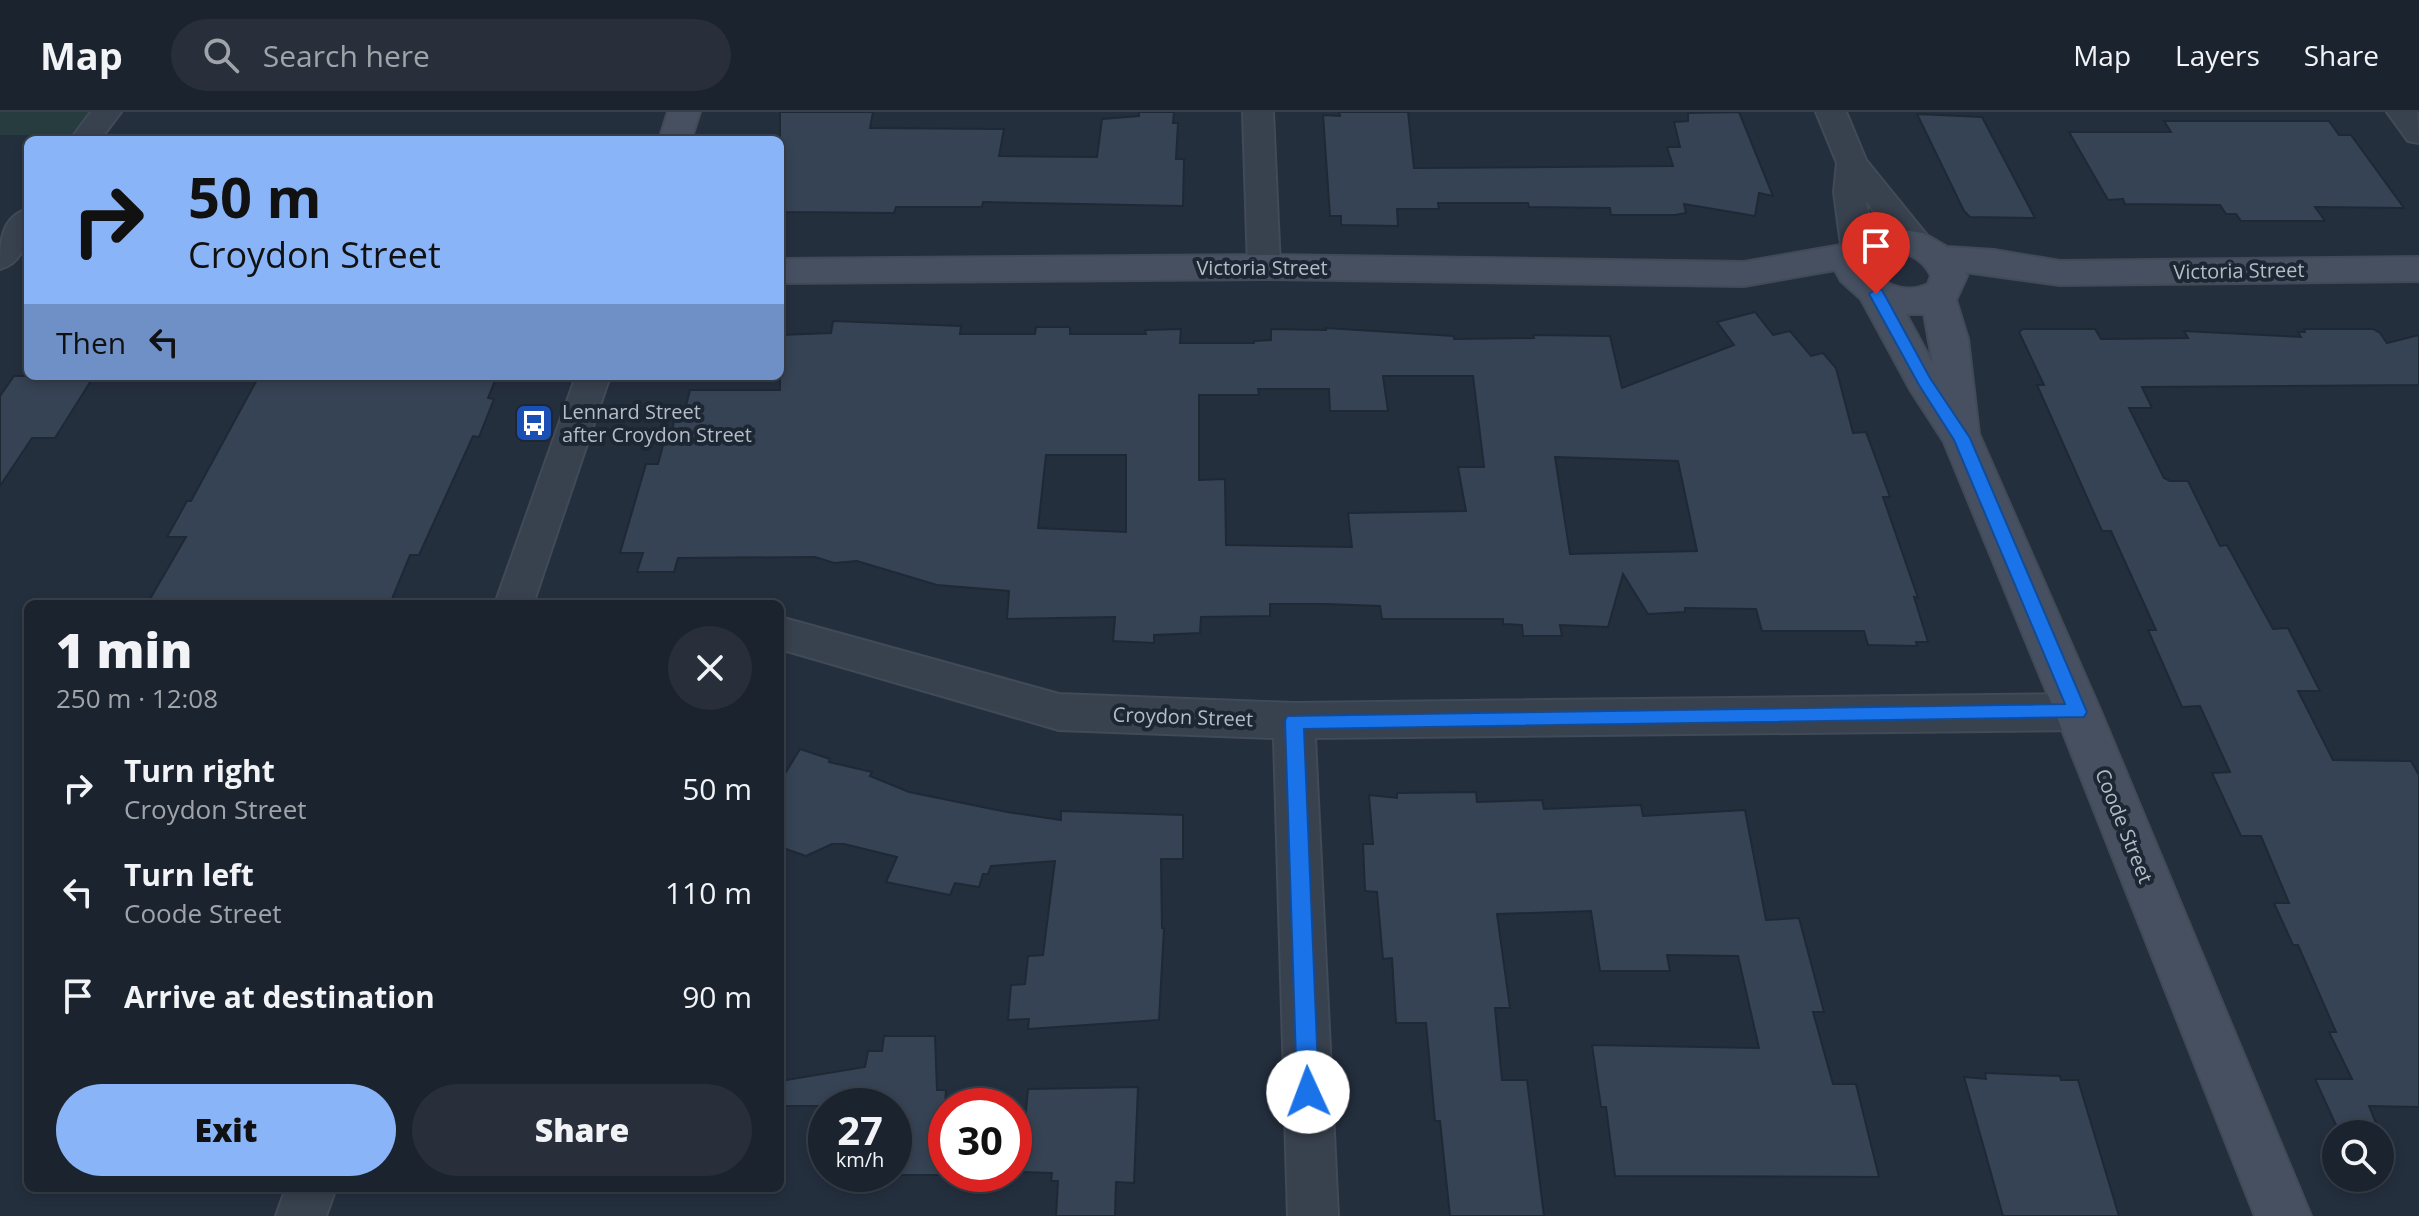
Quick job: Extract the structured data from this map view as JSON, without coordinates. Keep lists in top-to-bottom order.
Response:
{
  "streets": {
    "street": ["Victoria Street", "Croydon Street", "Coode Street"]
  },
  "crossings": [
    ["Victoria Street", "Coode Street"],
    ["Croydon Street", "Coode Street"]
  ],
  "places": {
    "bus stop": ["Lennard Street after Croydon Street"]
  },
  "page": {
    "header": "Map",
    "search": "Search here",
    "nav": ["Map", "Layers", "Share"],
    "turn": ["50 m", "Croydon Street"],
    "then": "Then",
    "heading": ["1 min", "250 m · 12:08"],
    "list": [
      {
        "name": "Turn right",
        "note": "Croydon Street",
        "value": "50 m"
      },
      {
        "name": "Turn left",
        "note": "Coode Street",
        "value": "110 m"
      },
      {
        "name": "Arrive at destination",
        "value": "90 m"
      }
    ],
    "buttons": ["Exit", "Share"],
    "speed": "27 km/h",
    "limit": "30"
  }
}
